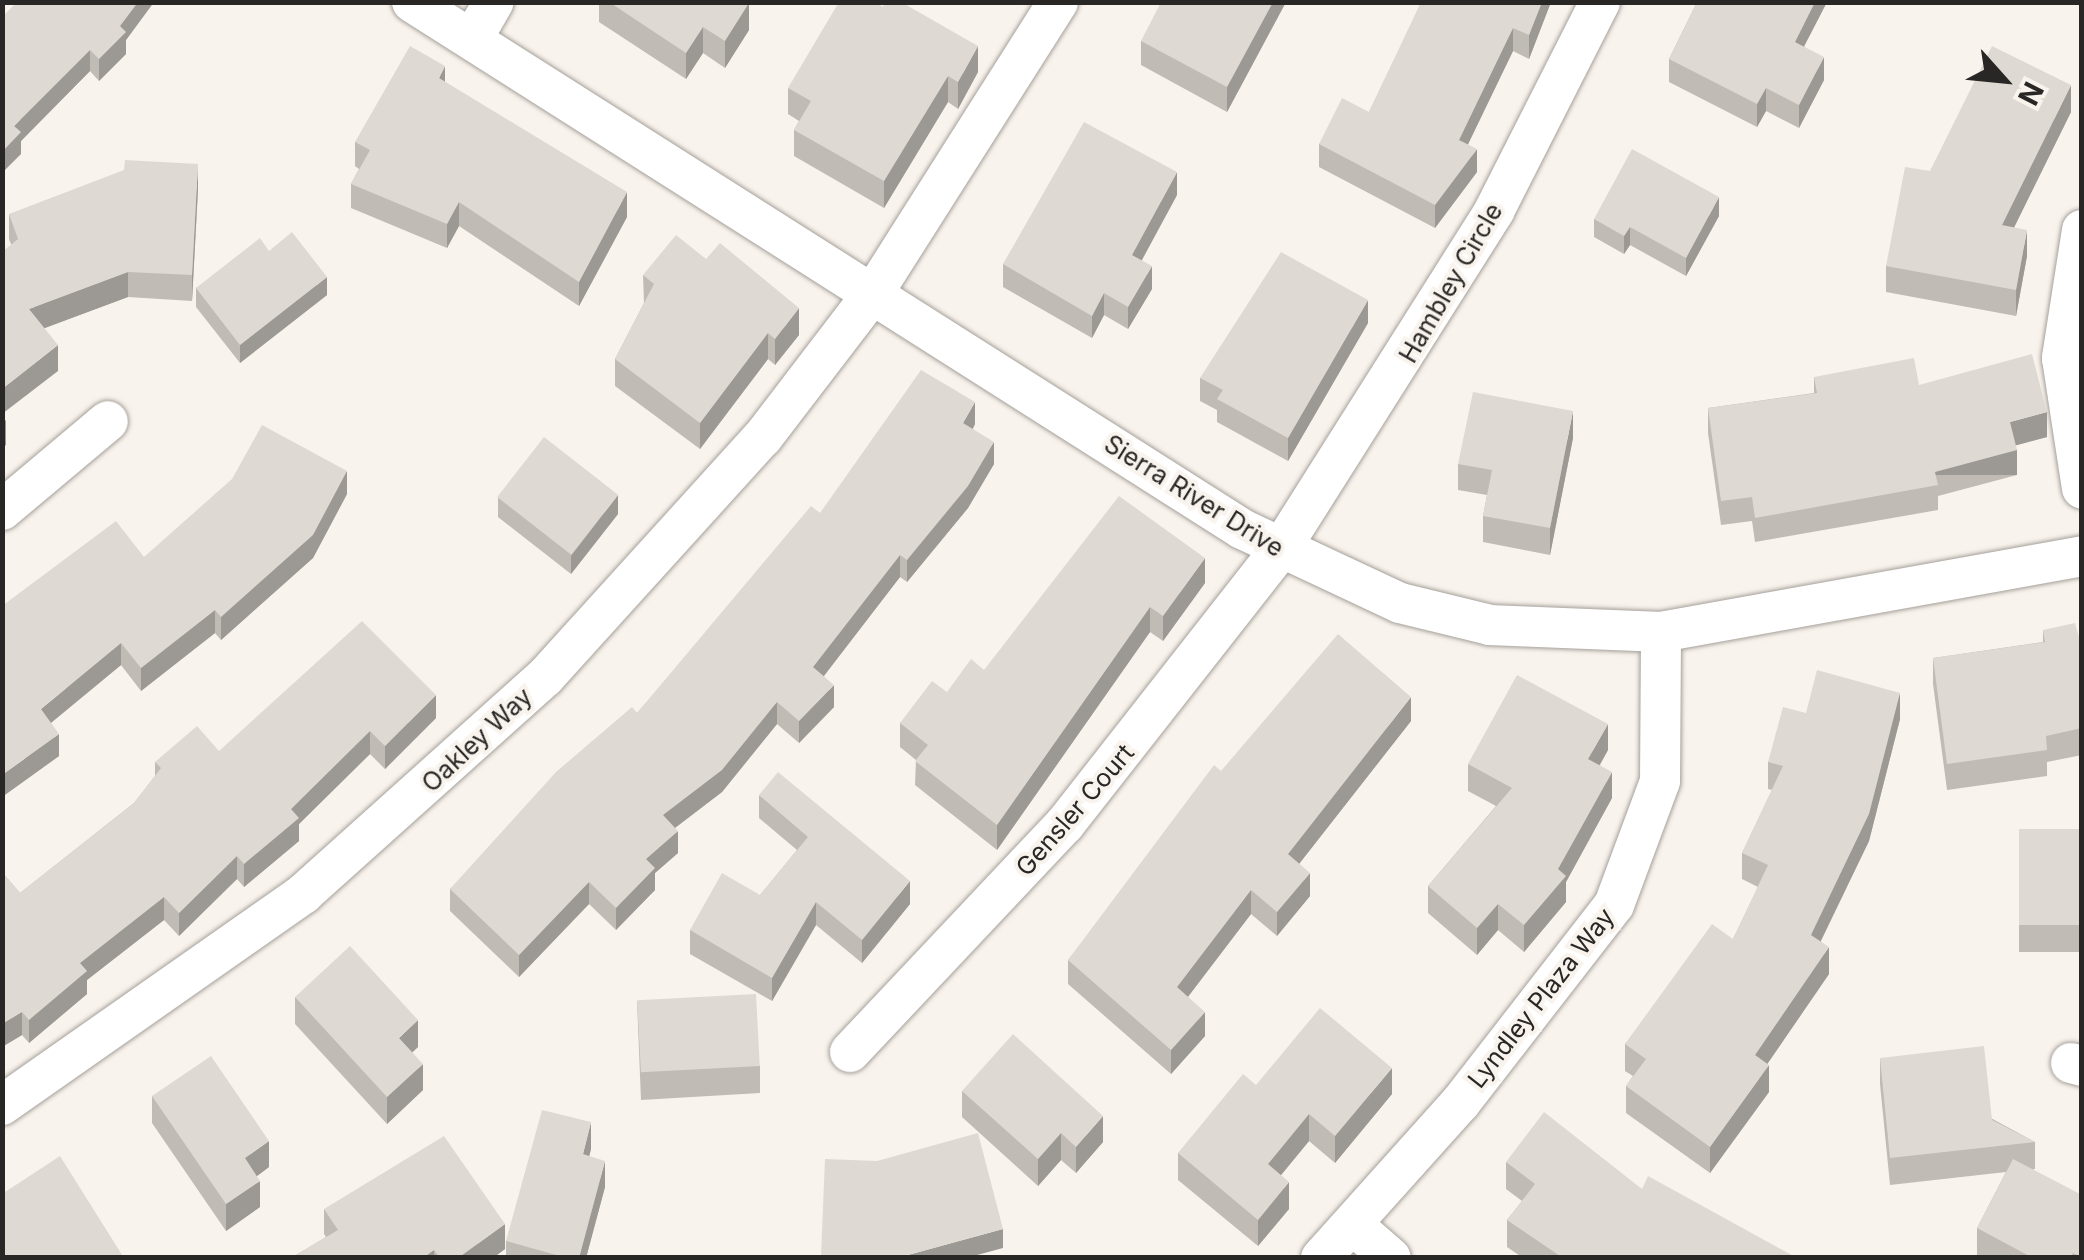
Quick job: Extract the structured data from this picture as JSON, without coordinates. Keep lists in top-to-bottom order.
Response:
{
  "streets": {
    "street": [
      "Hambley Circle",
      "Sierra River Drive",
      "Oakley Way",
      "Gensler Court",
      "Lyndley Plaza Way"
    ]
  },
  "crossings": [
    ["Hambley Circle", "Sierra River Drive"],
    ["Hambley Circle", "Gensler Court"],
    ["Sierra River Drive", "Oakley Way"],
    ["Sierra River Drive", "Gensler Court"],
    ["Sierra River Drive", "Lyndley Plaza Way"]
  ],
  "north": "bottom right"
}
